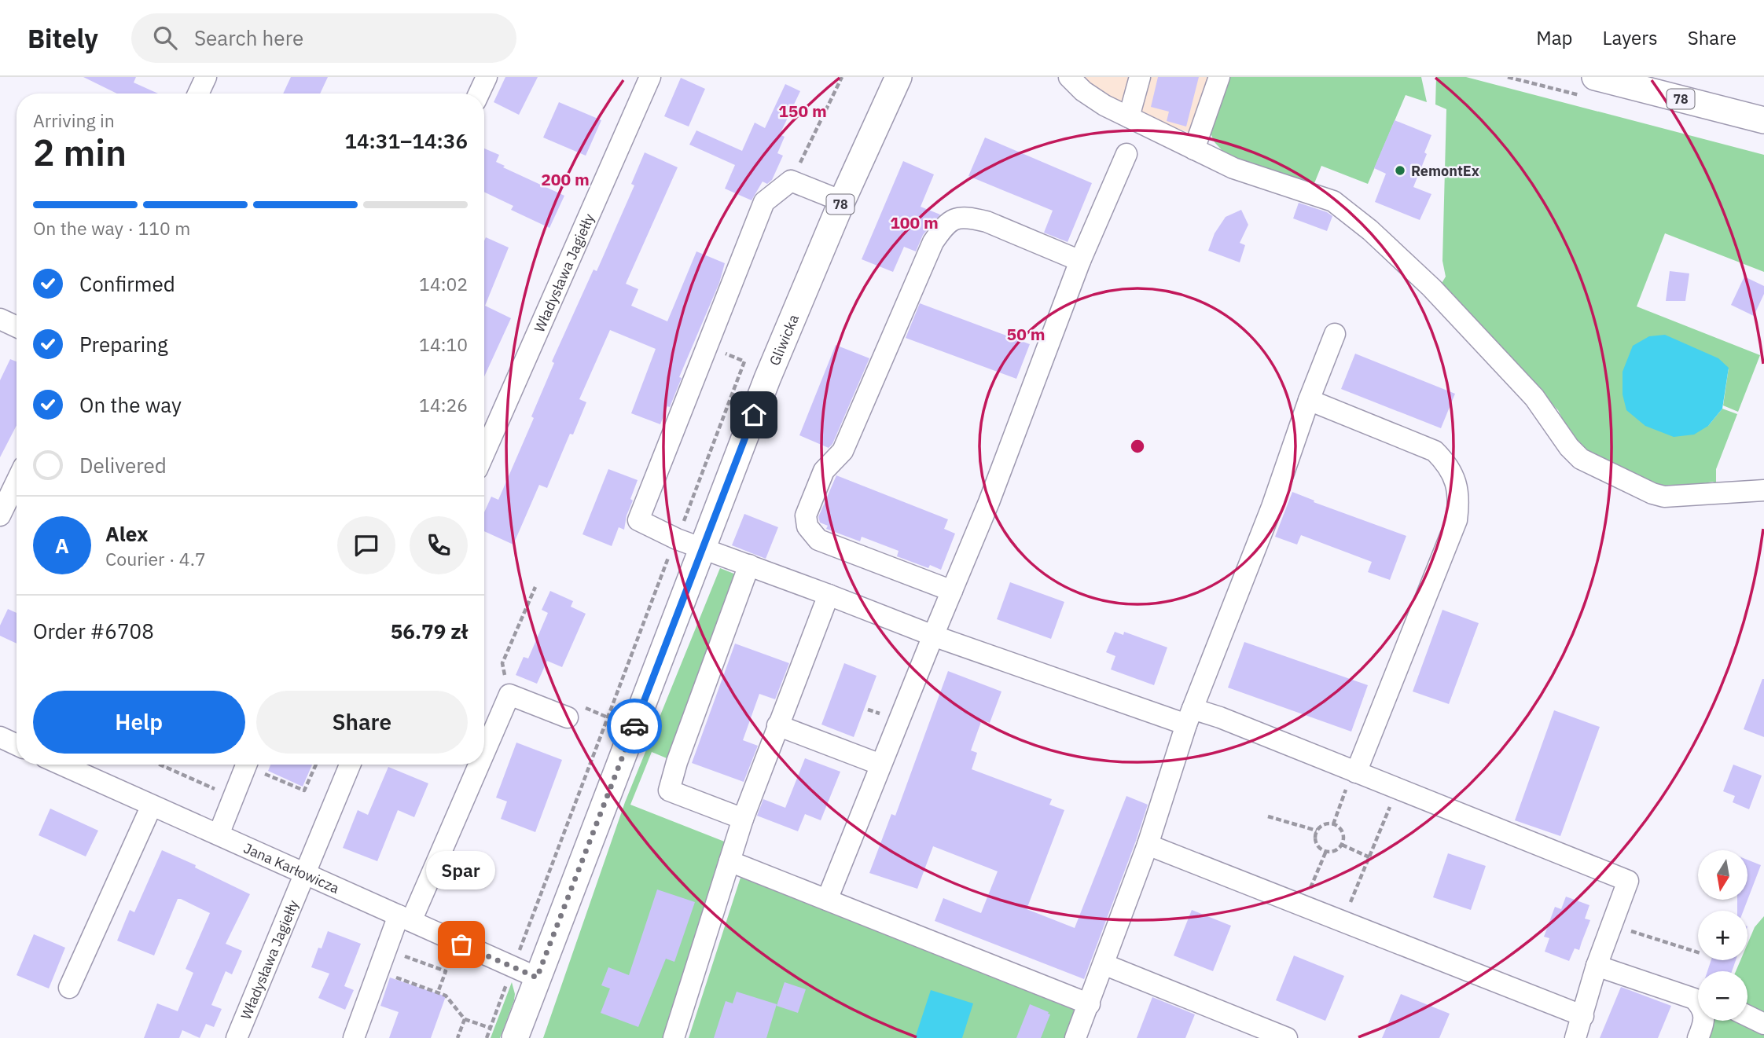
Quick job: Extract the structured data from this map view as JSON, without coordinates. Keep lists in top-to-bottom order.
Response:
{
  "streets": {
    "main road": ["78", "Gliwicka"],
    "street": ["Władysława Jagiełły", "Jana Karłowicza"]
  },
  "crossings": [
    ["Władysława Jagiełły", "Jana Karłowicza"],
    ["Gliwicka", "Jana Karłowicza"]
  ],
  "places": ["RemontEx", "Spar"],
  "north": "bottom",
  "page": {
    "header": "Bitely",
    "search": "Search here",
    "nav": ["Map", "Layers", "Share"],
    "heading": ["2 min", "Arriving in", "14:31–14:36"],
    "panel": [
      "Alex",
      "Courier · 4.7",
      "Order #6708",
      "56.79 zł"
    ],
    "bar": "On the way · 110 m",
    "list": [
      ["Confirmed", "14:02"],
      ["Preparing", "14:10"],
      ["On the way", "14:26"],
      "Delivered"
    ],
    "round": "A",
    "buttons": ["Help", "Share"],
    "map_buttons": ["+", "−"],
    "bubble": "Spar"
  },
  "rings": [
    "150 m",
    "200 m",
    "100 m",
    "50 m"
  ]
}
